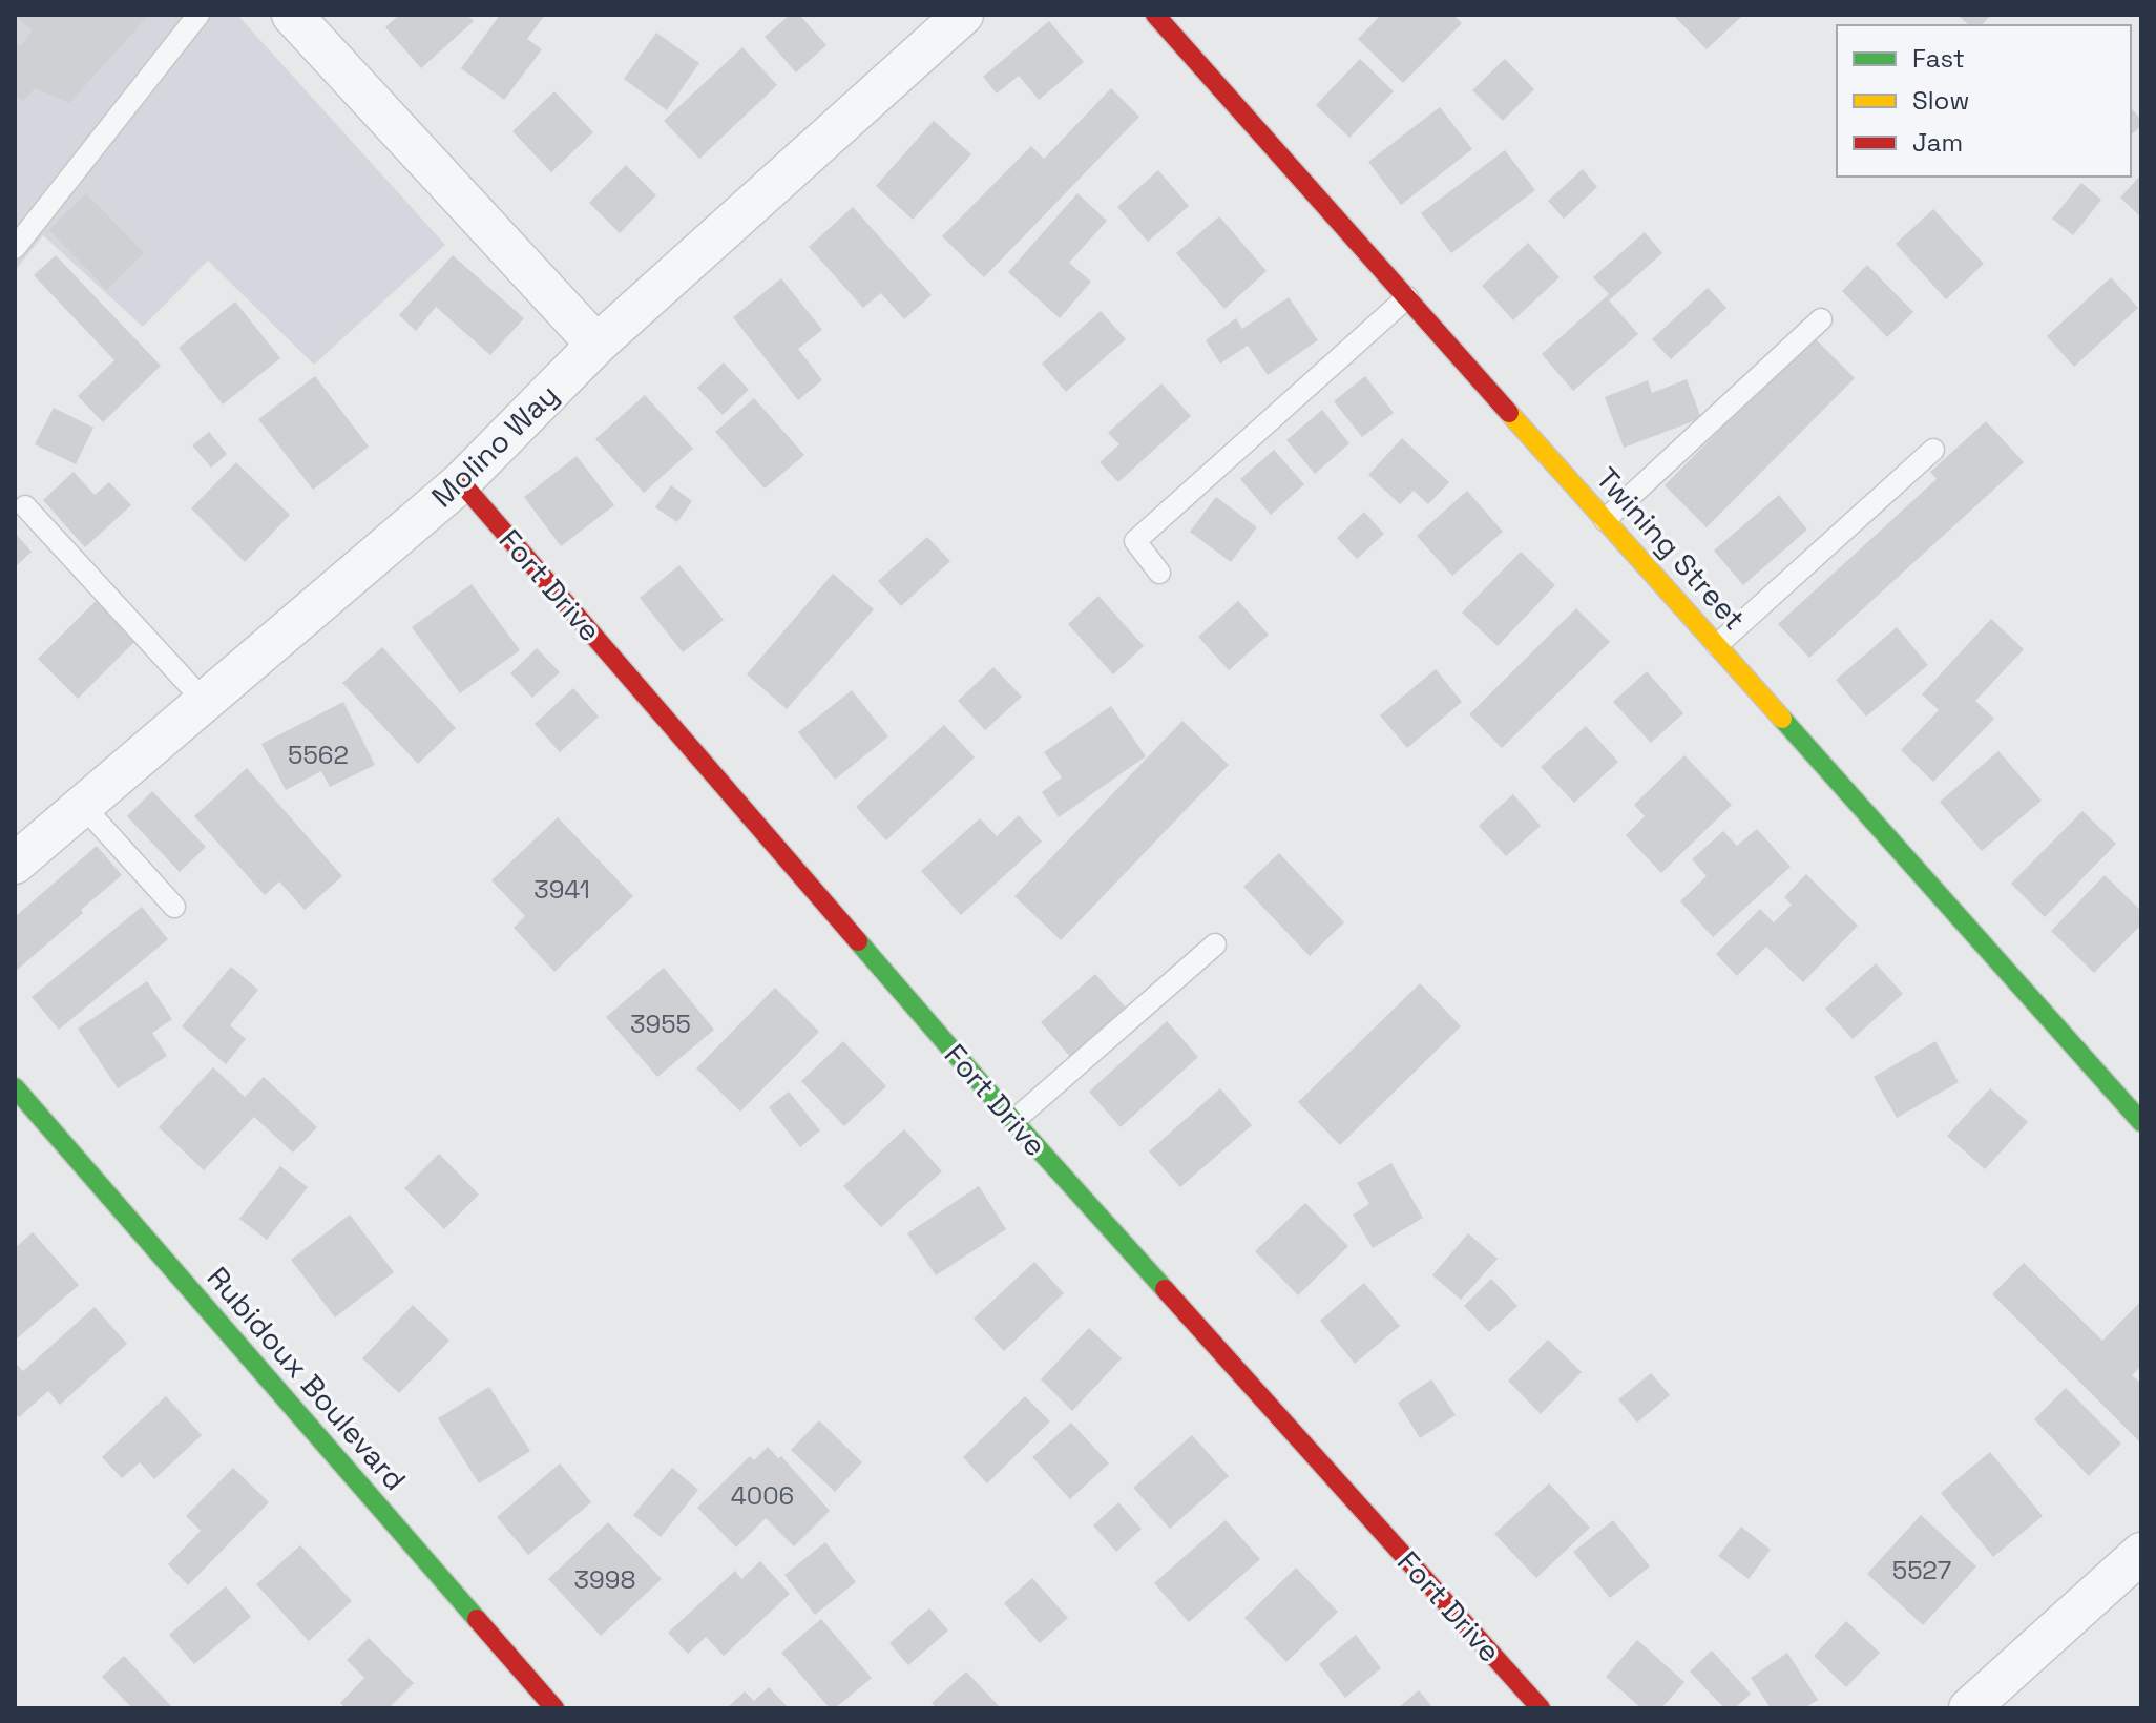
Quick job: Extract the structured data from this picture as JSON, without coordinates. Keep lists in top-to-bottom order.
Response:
{
  "streets": {
    "street": [
      "Molino Way",
      "Twining Street",
      "Fort Drive",
      "Rubidoux Boulevard"
    ]
  },
  "crossings": [
    ["Molino Way", "Fort Drive"]
  ],
  "house_numbers": [
    "5562",
    "3941",
    "3955",
    "4006",
    "5527",
    "3998"
  ],
  "legend": ["Fast", "Slow", "Jam"]
}
